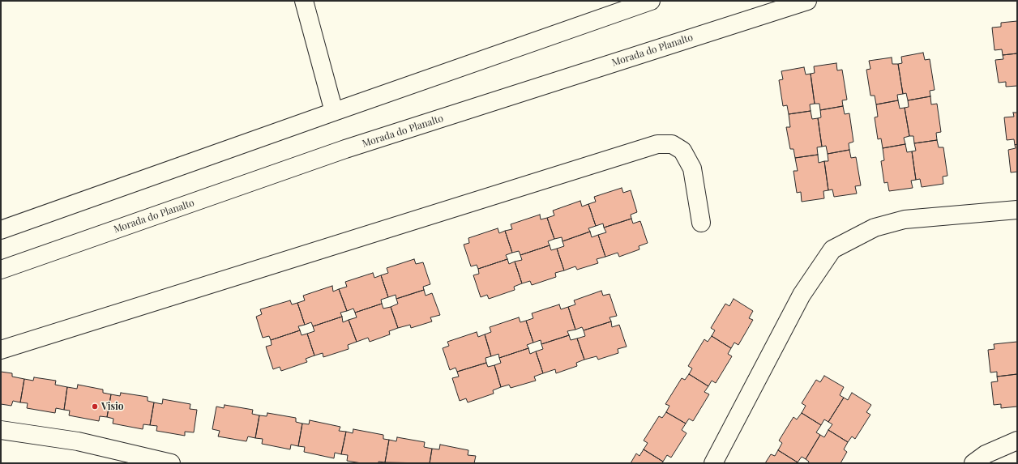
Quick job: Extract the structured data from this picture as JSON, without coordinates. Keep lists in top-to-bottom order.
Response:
{
  "streets": {
    "street": ["Morada do Planalto"]
  },
  "places": ["Visio"]
}
